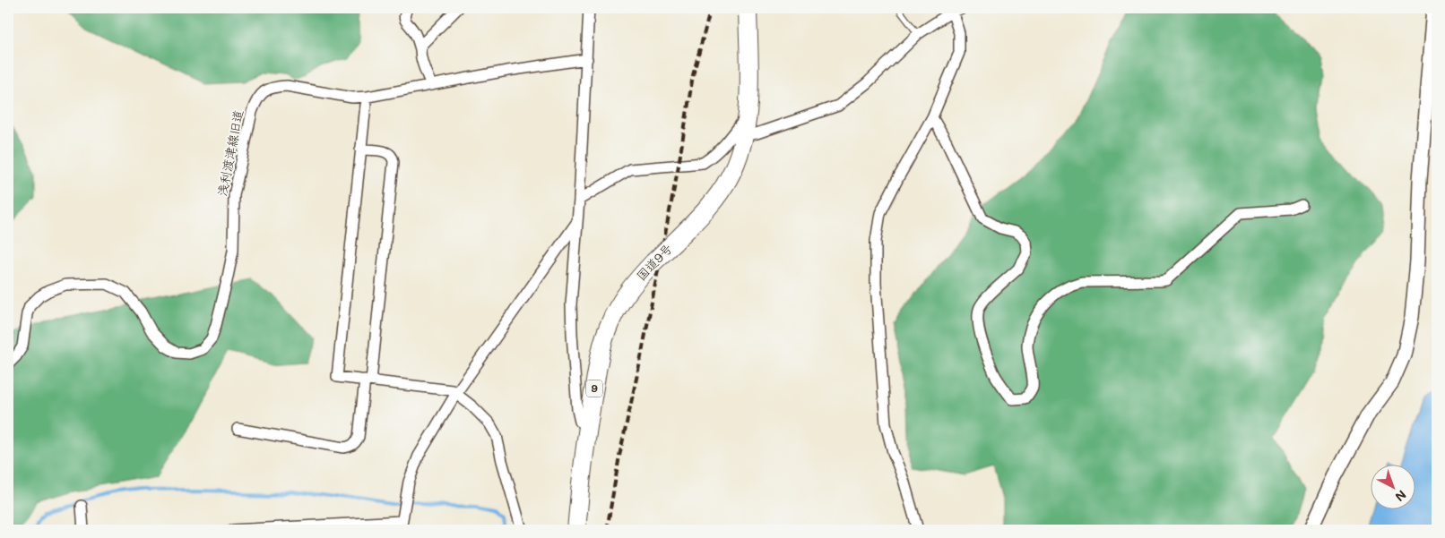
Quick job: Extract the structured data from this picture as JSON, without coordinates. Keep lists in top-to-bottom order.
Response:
{
  "streets": {
    "highway": ["国道9号", "9"],
    "street": ["浅利渡津線旧道"]
  },
  "north": "bottom right"
}
